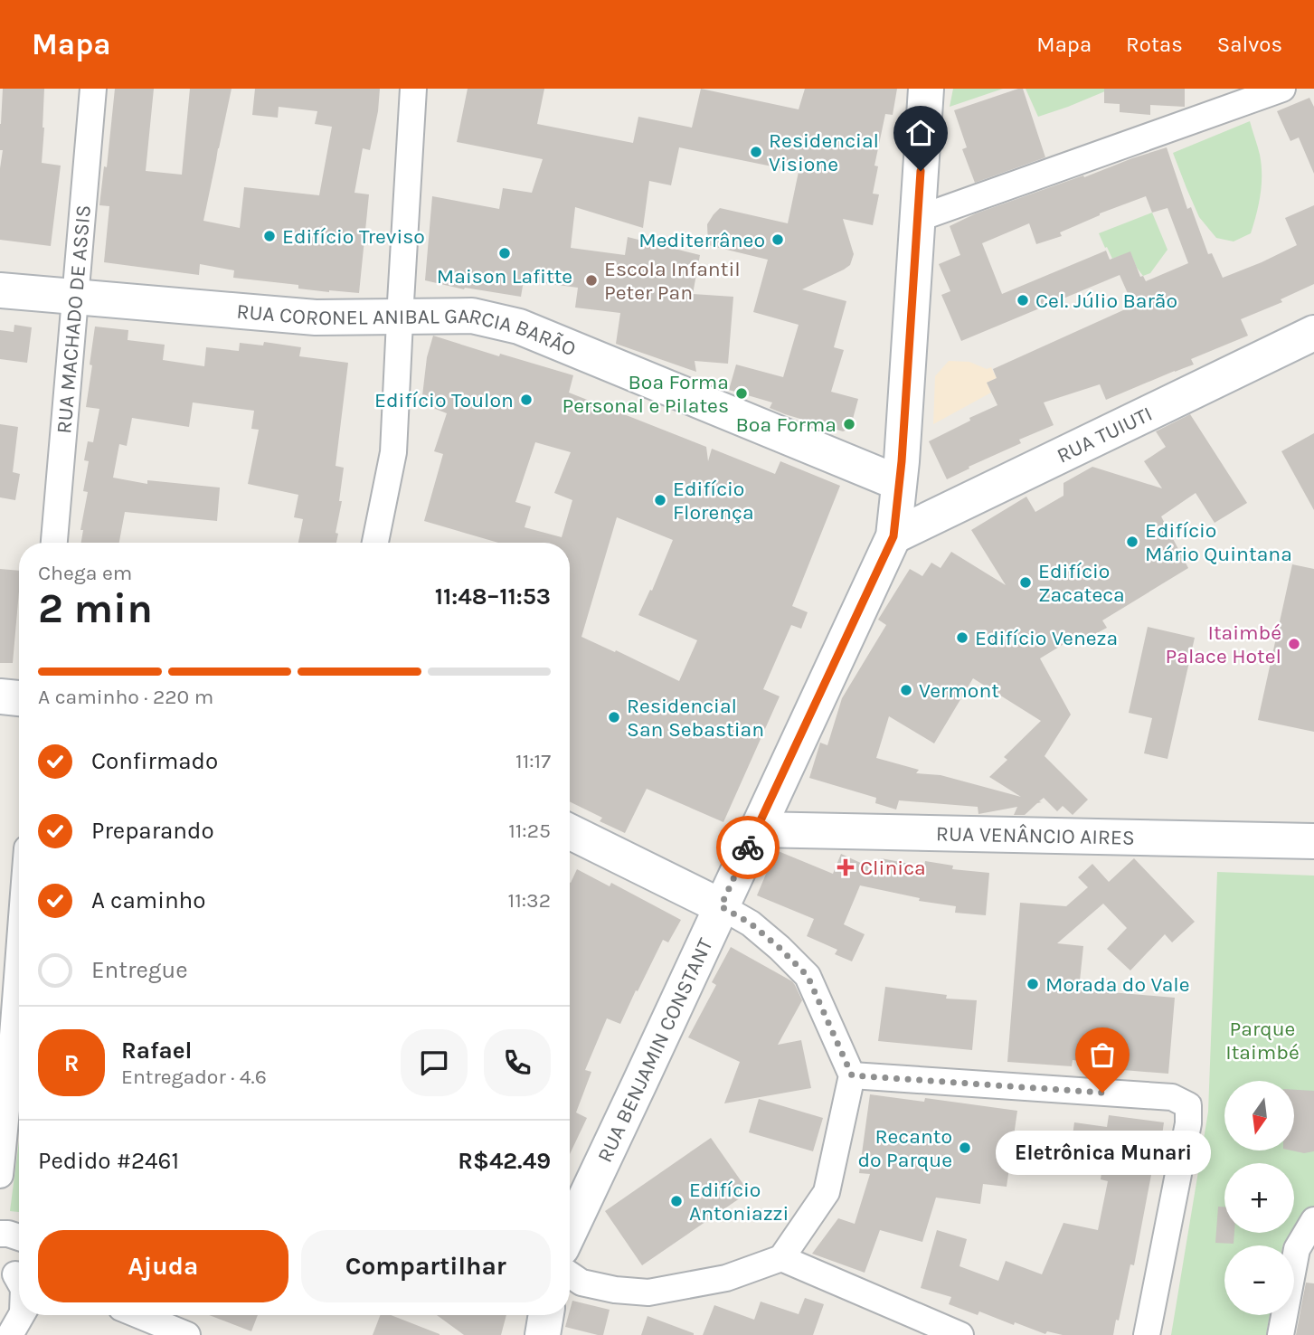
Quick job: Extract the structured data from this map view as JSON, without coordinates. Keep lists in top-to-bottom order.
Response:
{
  "streets": {
    "street": [
      "RUA MACHADO DE ASSIS",
      "RUA CORONEL ANIBAL GARCIA BARÃO",
      "RUA TUIUTI",
      "RUA VENÂNCIO AIRES",
      "RUA BENJAMIN CONSTANT"
    ]
  },
  "crossings": [
    ["RUA MACHADO DE ASSIS", "RUA CORONEL ANIBAL GARCIA BARÃO"],
    ["RUA CORONEL ANIBAL GARCIA BARÃO", "RUA BENJAMIN CONSTANT"],
    ["RUA TUIUTI", "RUA BENJAMIN CONSTANT"],
    ["RUA VENÂNCIO AIRES", "RUA BENJAMIN CONSTANT"]
  ],
  "parks": ["Parque Itaimbé"],
  "places": {
    "other": [
      "Residencial Visione",
      "Edifício Treviso",
      "Mediterrâneo",
      "Maison Lafitte",
      "Escola Infantil Peter Pan",
      "Cel. Júlio Barão",
      "Boa Forma Personal e Pilates",
      "Edifício Toulon",
      "Boa Forma",
      "Edifício Florença",
      "Edifício Mário Quintana",
      "Edifício Zacateca",
      "Edifício Veneza",
      "Itaimbé Palace Hotel",
      "Vermont",
      "Residencial San Sebastian",
      "Morada do Vale",
      "Eletrônica Munari",
      "Recanto do Parque",
      "Edifício Antoniazzi"
    ],
    "health": ["Clinica"]
  },
  "north": "bottom",
  "page": {
    "header": "Mapa",
    "nav": ["Mapa", "Rotas", "Salvos"],
    "heading": ["2 min", "Chega em", "11:48–11:53"],
    "panel": [
      "Rafael",
      "Entregador · 4.6",
      "Pedido #2461",
      "R$42.49"
    ],
    "bar": "A caminho · 220 m",
    "list": [
      ["Confirmado", "11:17"],
      ["Preparando", "11:25"],
      ["A caminho", "11:32"],
      "Entregue"
    ],
    "round": "R",
    "map_buttons": ["+", "−"],
    "bubble": "Eletrônica Munari",
    "buttons": ["Ajuda", "Compartilhar"]
  }
}
